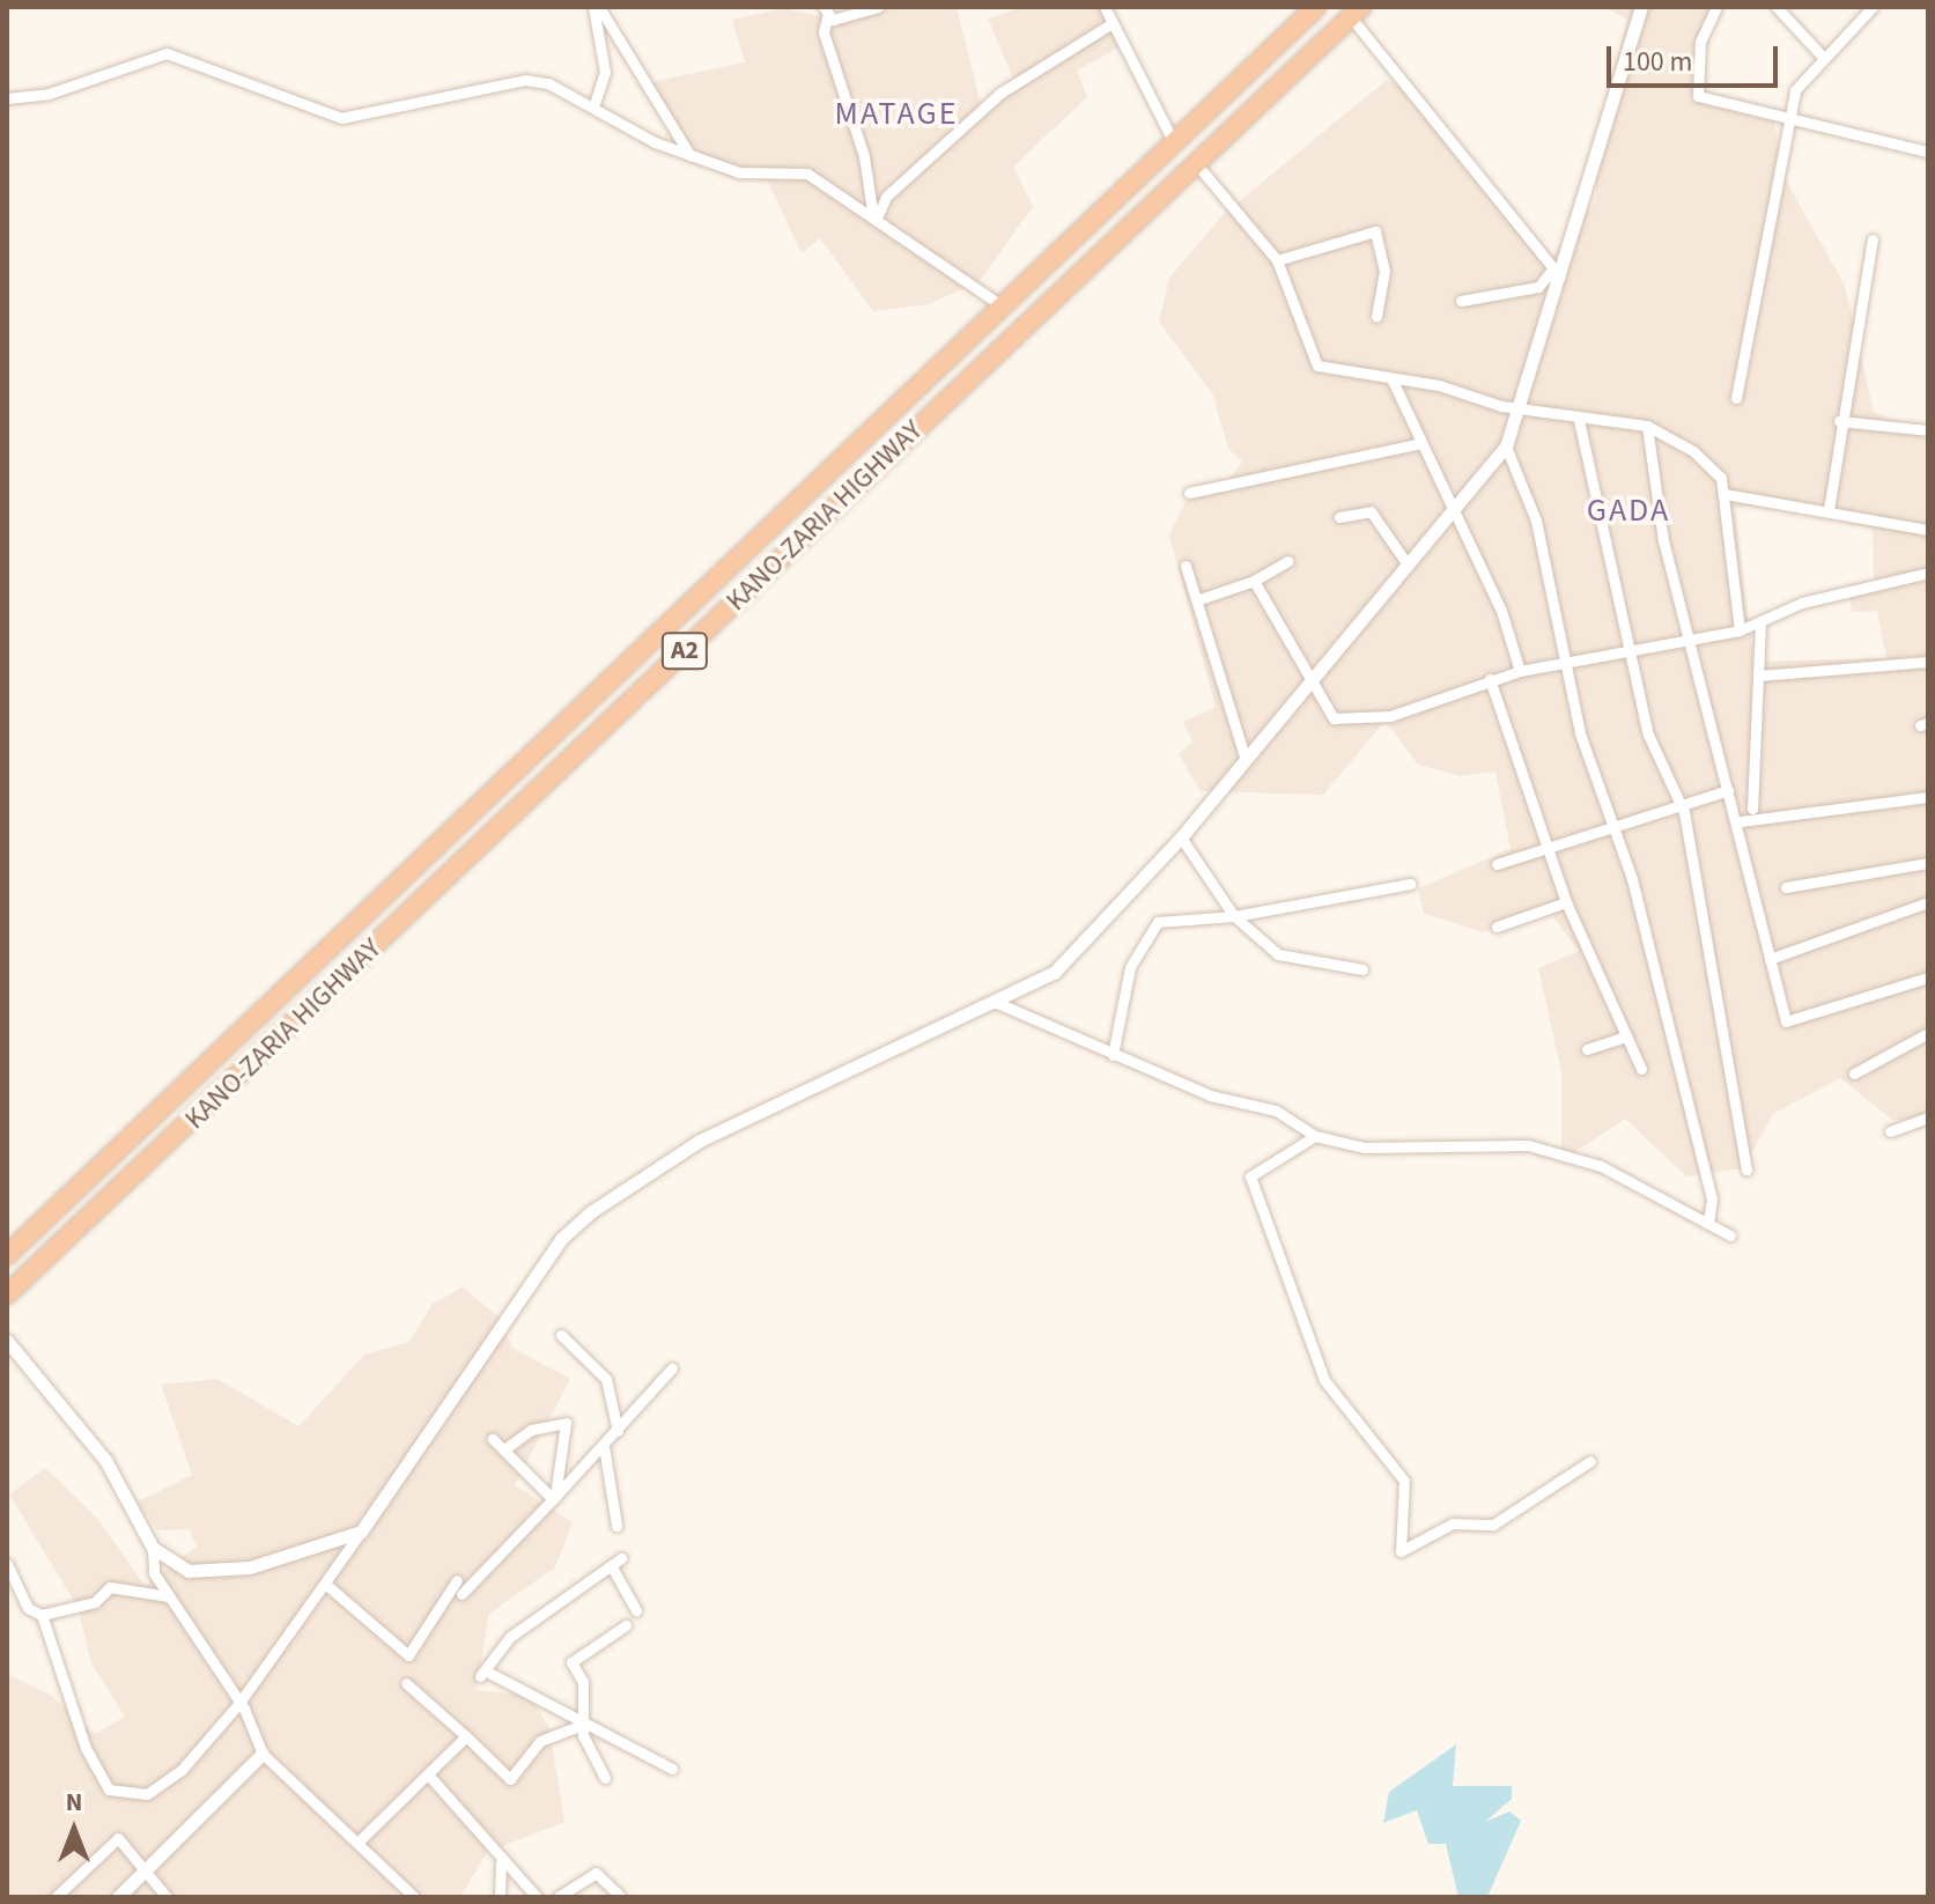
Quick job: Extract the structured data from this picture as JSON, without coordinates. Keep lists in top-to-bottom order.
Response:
{
  "streets": {
    "highway": ["KANO-ZARIA HIGHWAY", "A2"]
  },
  "districts": ["MATAGE", "GADA"],
  "scale_bar": "100 m",
  "north": "top"
}
